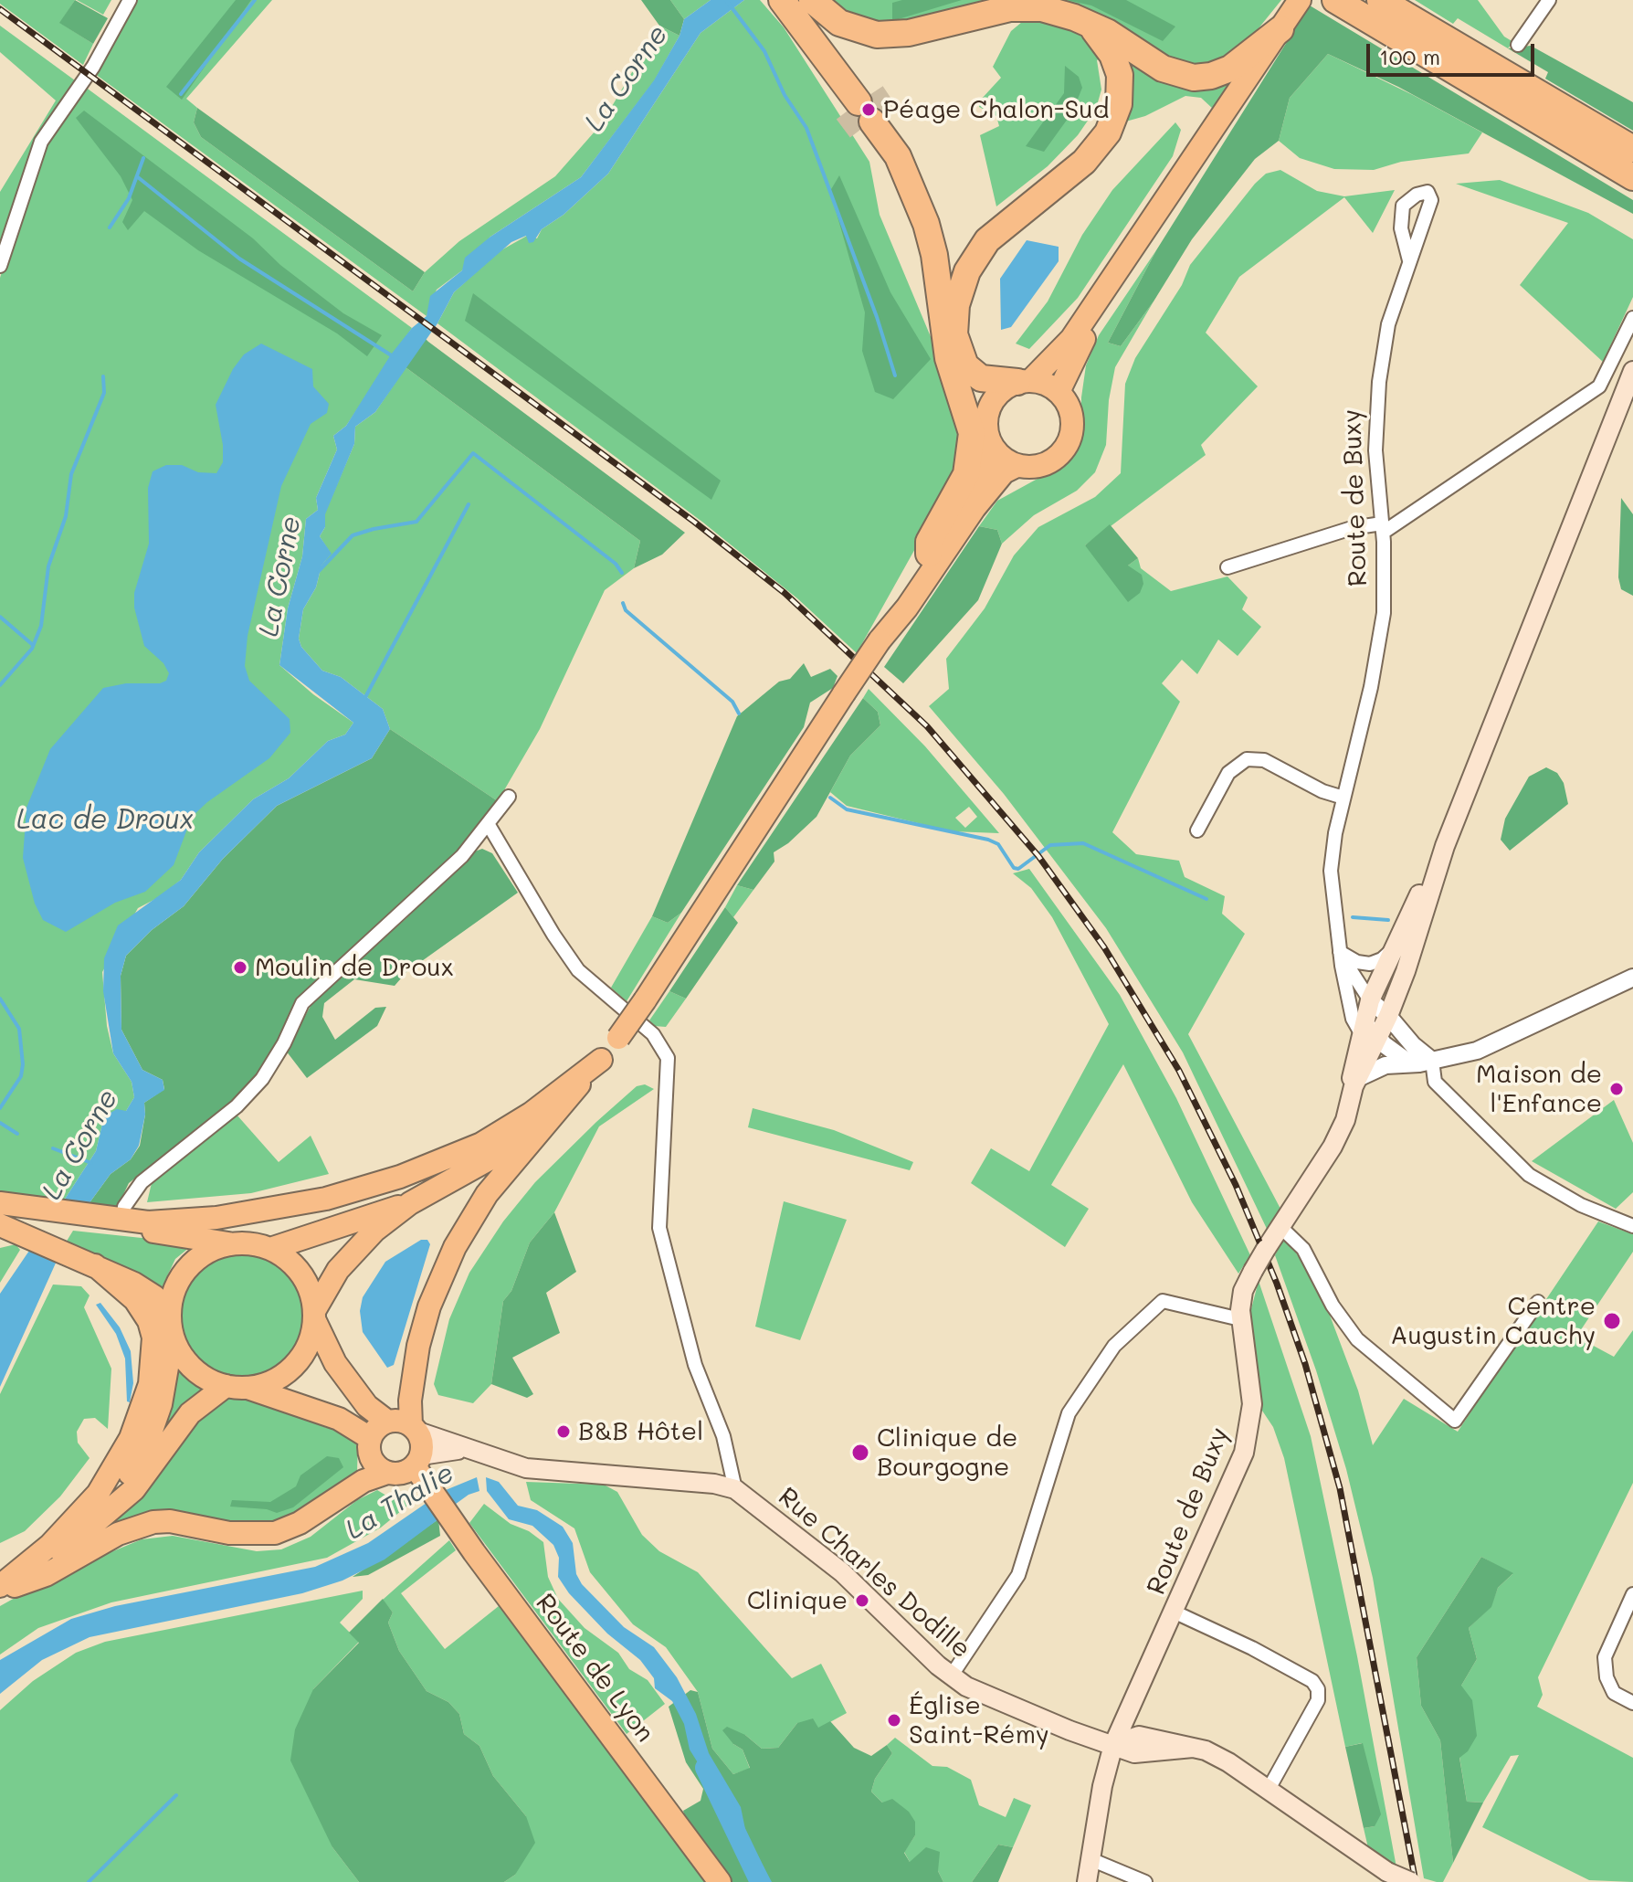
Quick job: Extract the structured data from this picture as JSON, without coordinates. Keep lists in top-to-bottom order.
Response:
{
  "streets": {
    "main road": ["Route de Buxy", "Rue Charles Dodille", "Route de Lyon"]
  },
  "crossings": [
    ["Route de Buxy", "Rue Charles Dodille"],
    ["Rue Charles Dodille", "Route de Lyon"]
  ],
  "water": ["La Corne", "Lac de Droux", "La Thalie"],
  "places": [
    "Péage Chalon-Sud",
    "Moulin de Droux",
    "Maison de l'Enfance",
    "Centre Augustin Cauchy",
    "B&B Hôtel",
    "Clinique de Bourgogne",
    "Clinique",
    "Église Saint-Rémy"
  ],
  "scale_bar": "100 m"
}
